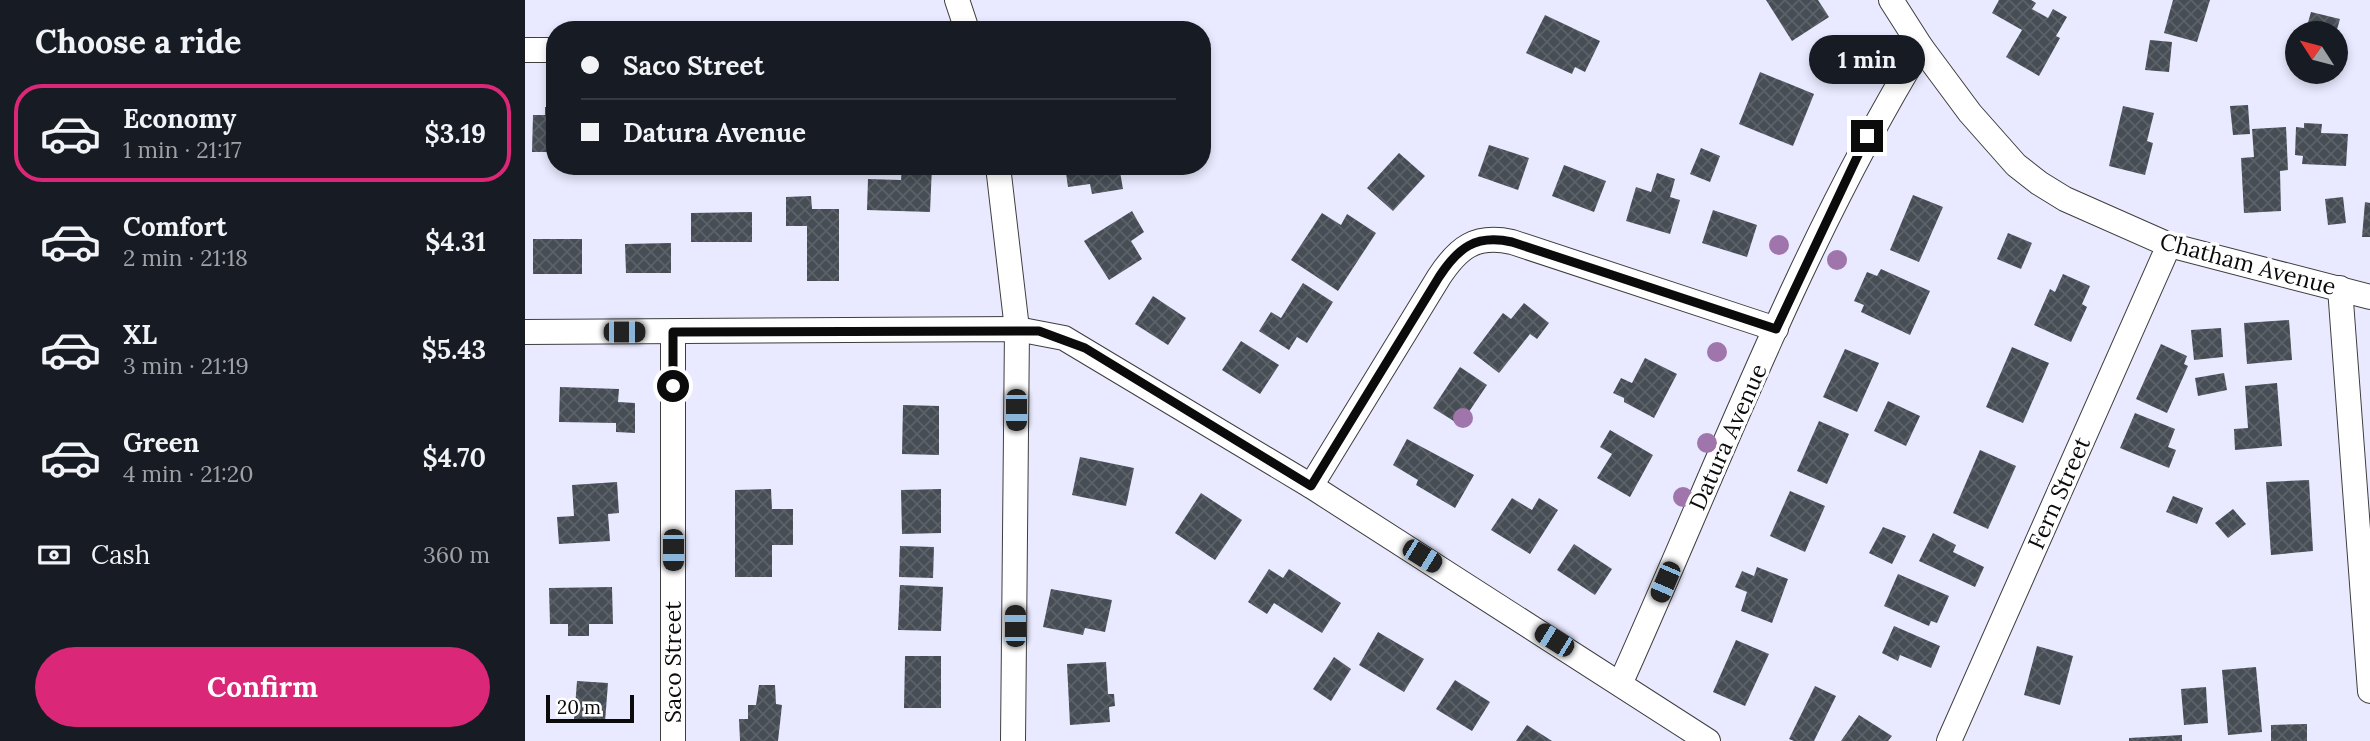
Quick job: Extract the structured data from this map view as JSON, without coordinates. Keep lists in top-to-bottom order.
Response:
{
  "streets": {
    "street": [
      "Chatham Avenue",
      "Datura Avenue",
      "Fern Street",
      "Saco Street"
    ]
  },
  "crossings": [
    ["Chatham Avenue", "Datura Avenue"],
    ["Chatham Avenue", "Fern Street"]
  ],
  "scale_bar": "20 m",
  "north": "top left",
  "page": {
    "heading": "Choose a ride",
    "banner": ["Saco Street", "Datura Avenue"],
    "bubble": "1 min",
    "list": [
      {
        "name": "Economy",
        "note": "1 min · 21:17",
        "value": "$3.19"
      },
      {
        "name": "Comfort",
        "note": "2 min · 21:18",
        "value": "$4.31"
      },
      {
        "name": "XL",
        "note": "3 min · 21:19",
        "value": "$5.43"
      },
      {
        "name": "Green",
        "note": "4 min · 21:20",
        "value": "$4.70"
      }
    ],
    "pay": ["Cash", "360 m"],
    "buttons": "Confirm",
    "scale": "20 m"
  }
}
